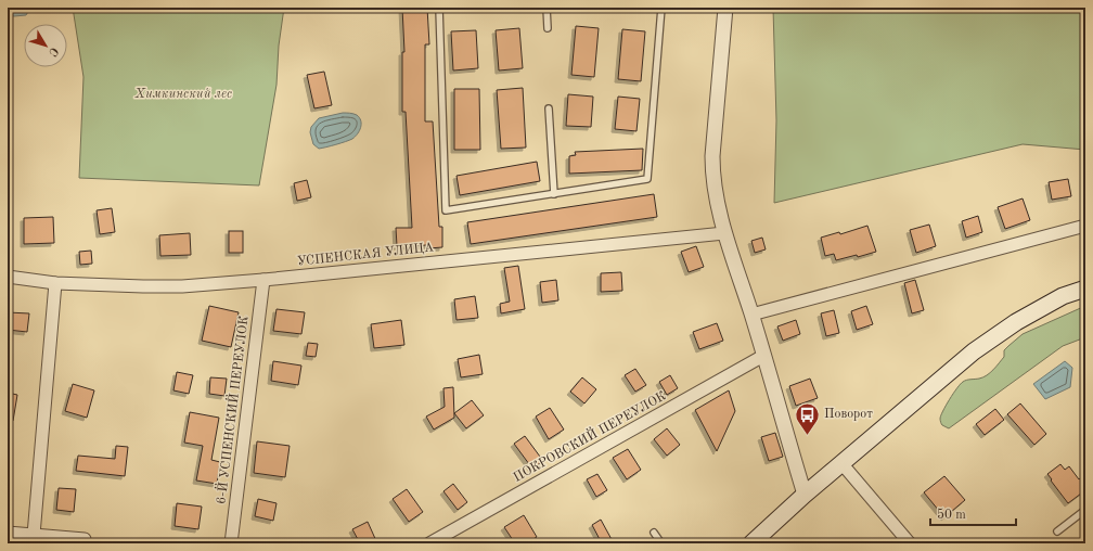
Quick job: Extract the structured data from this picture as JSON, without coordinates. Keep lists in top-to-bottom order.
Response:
{
  "streets": {
    "street": ["УСПЕНСКАЯ УЛИЦА", "6-Й УСПЕНСКИЙ ПЕРЕУЛОК", "ПОКРОВСКИЙ ПЕРЕУЛОК"]
  },
  "crossings": [
    ["УСПЕНСКАЯ УЛИЦА", "6-Й УСПЕНСКИЙ ПЕРЕУЛОК"]
  ],
  "parks": ["Химкинский лес"],
  "places": {
    "bus stop": ["Поворот"]
  },
  "scale_bar": "50 m",
  "north": "bottom right"
}
